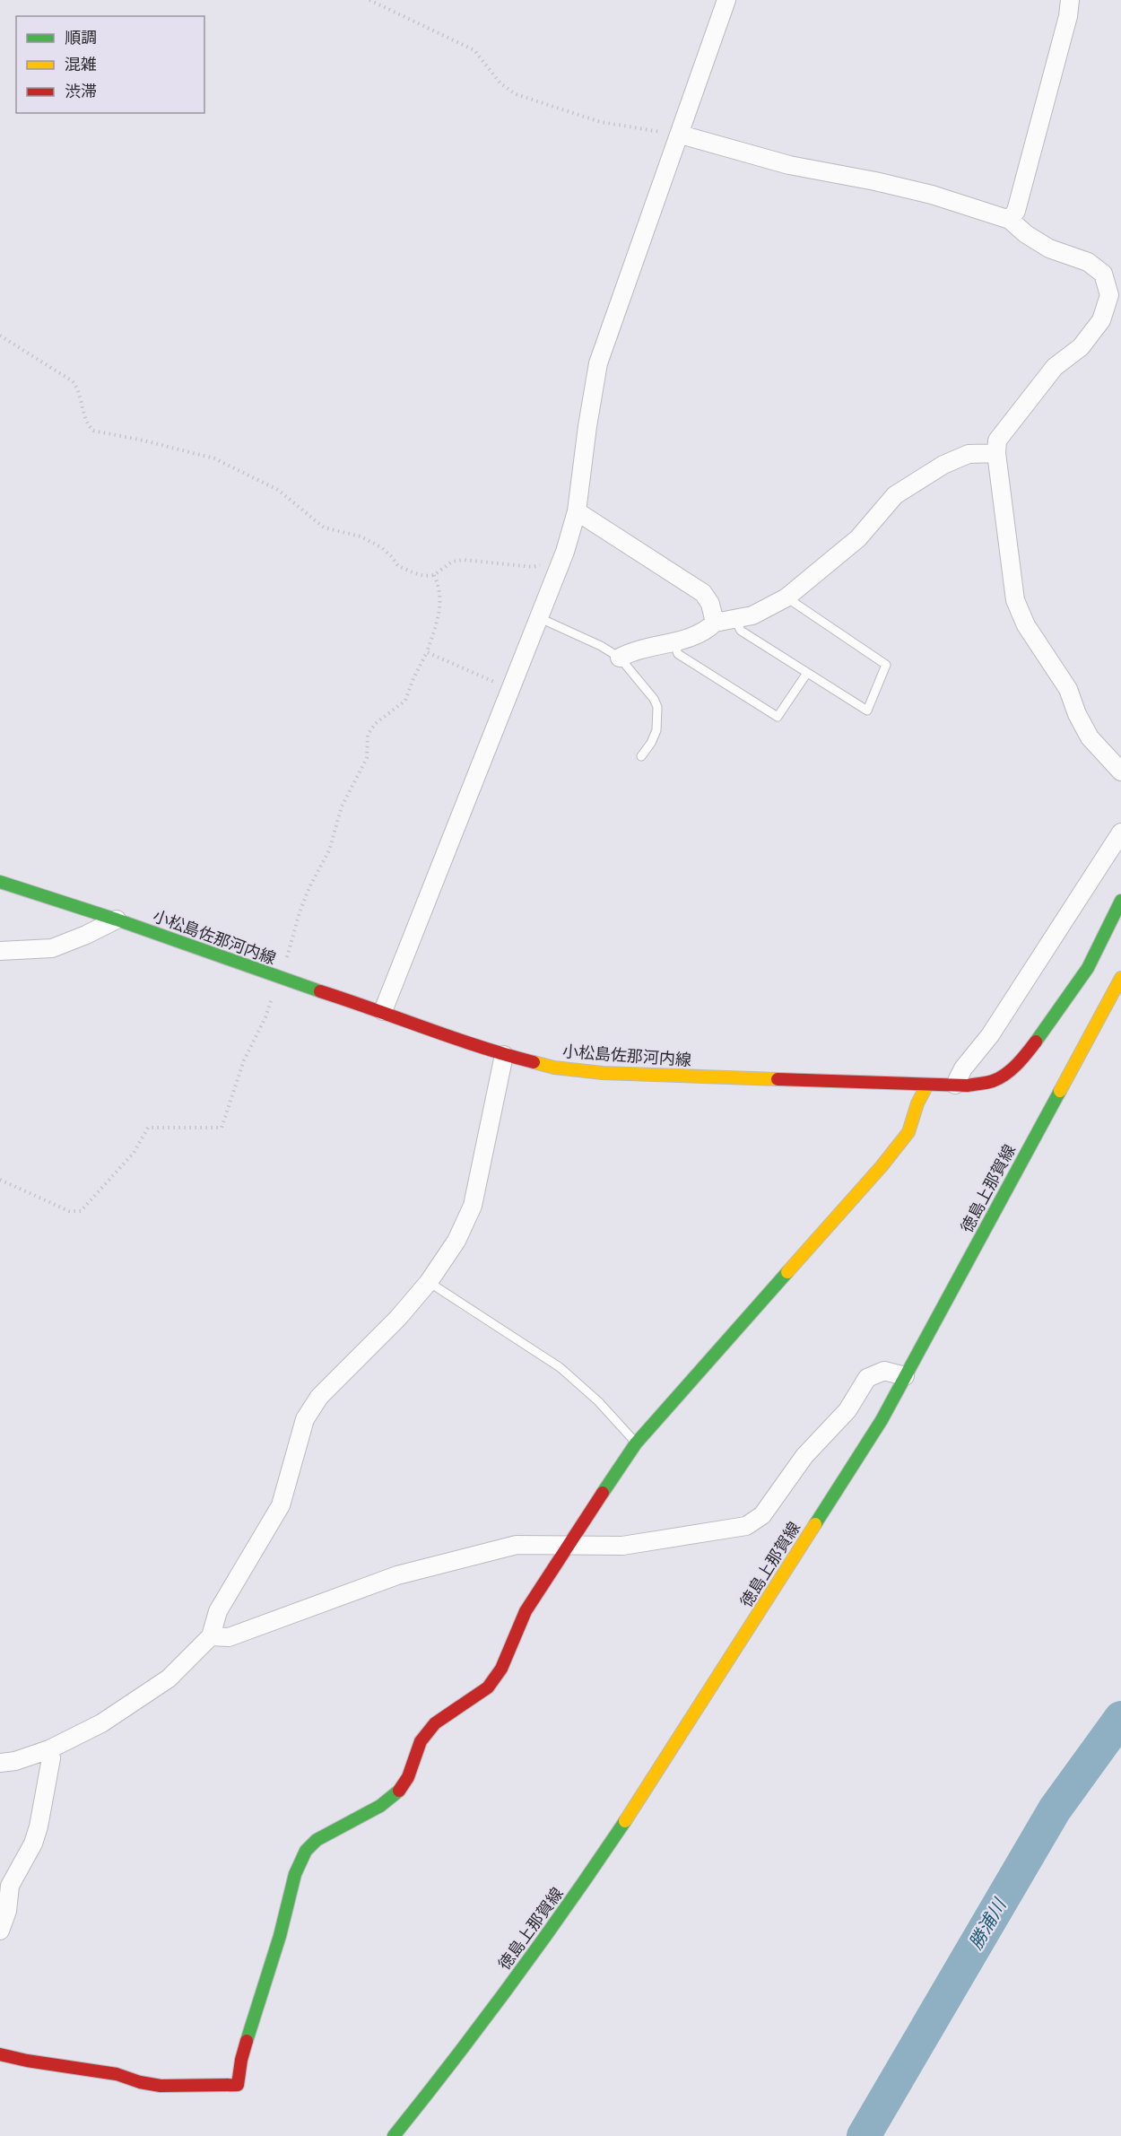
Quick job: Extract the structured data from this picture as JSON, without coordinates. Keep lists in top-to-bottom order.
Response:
{
  "streets": {
    "main road": ["小松島佐那河内線", "徳島上那賀線"]
  },
  "water": ["勝浦川"],
  "legend": ["順調", "混雑", "渋滞"]
}
